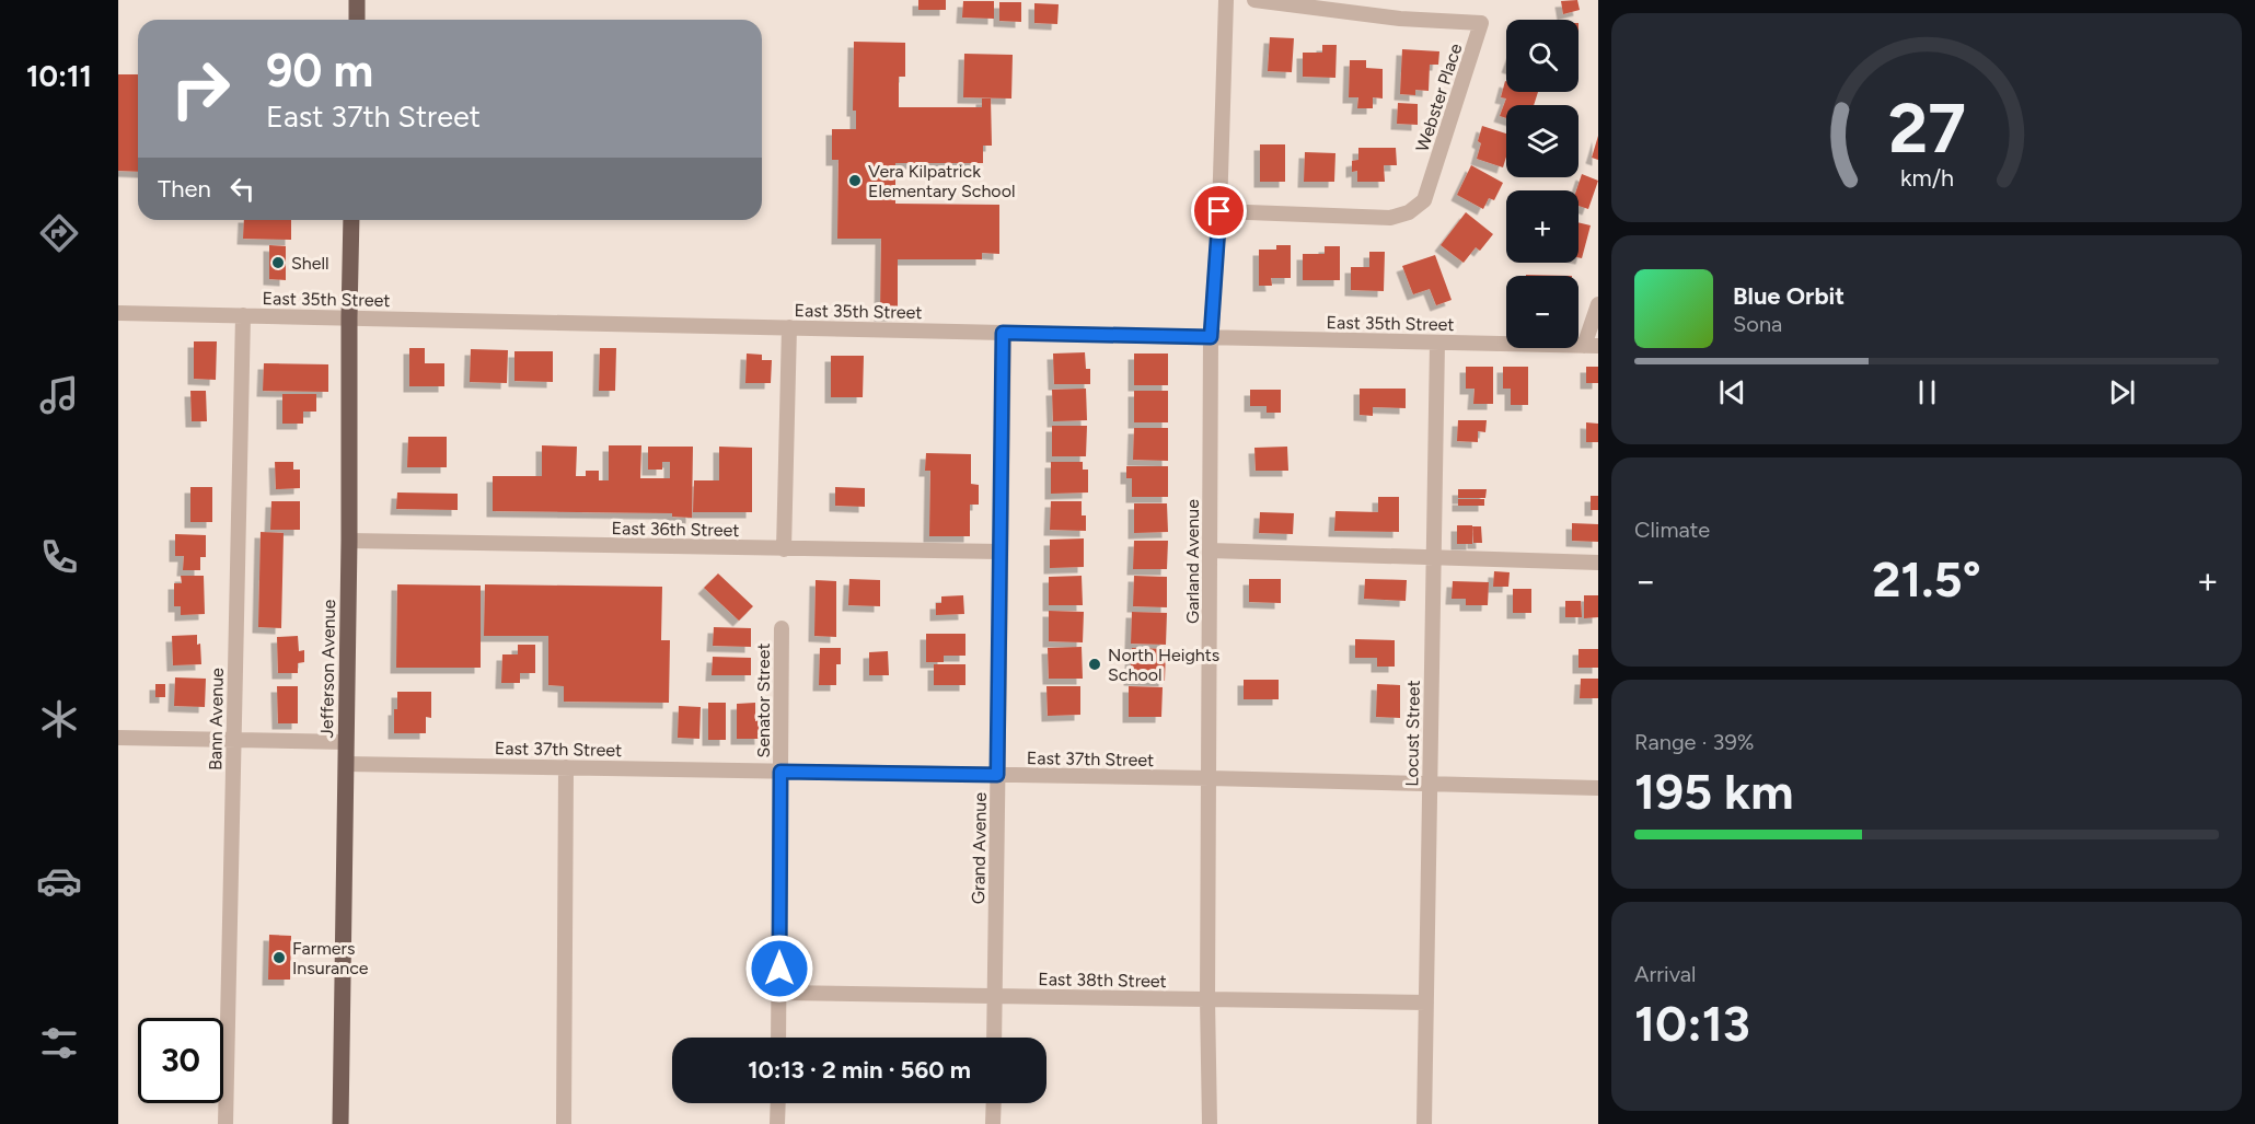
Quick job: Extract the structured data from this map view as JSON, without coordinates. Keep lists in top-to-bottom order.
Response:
{
  "streets": {
    "main road": ["Jefferson Avenue"],
    "street": [
      "Webster Place",
      "East 35th Street",
      "East 36th Street",
      "Garland Avenue",
      "Senator Street",
      "Bann Avenue",
      "Locust Street",
      "East 37th Street",
      "Grand Avenue",
      "East 38th Street"
    ]
  },
  "crossings": [
    ["Webster Place", "Garland Avenue"],
    ["East 35th Street", "Garland Avenue"],
    ["East 35th Street", "Jefferson Avenue"],
    ["East 35th Street", "Bann Avenue"],
    ["East 35th Street", "Locust Street"],
    ["East 35th Street", "Grand Avenue"],
    ["East 36th Street", "Jefferson Avenue"],
    ["East 36th Street", "Grand Avenue"],
    ["Garland Avenue", "East 37th Street"],
    ["Garland Avenue", "East 38th Street"],
    ["Jefferson Avenue", "East 37th Street"],
    ["Senator Street", "East 37th Street"],
    ["Senator Street", "East 38th Street"],
    ["Locust Street", "East 37th Street"],
    ["Locust Street", "East 38th Street"],
    ["East 37th Street", "Grand Avenue"],
    ["Grand Avenue", "East 38th Street"]
  ],
  "places": [
    "Vera Kilpatrick Elementary School",
    "Shell",
    "North Heights School",
    "Farmers Insurance"
  ],
  "page": {
    "tabs": "10:11",
    "map_buttons": ["+", "−"],
    "turn": ["90 m", "East 37th Street"],
    "then": "Then",
    "song": ["Blue Orbit", "Sona"],
    "tile": [
      "Climate",
      ["Range · 39%", "195 km"],
      ["Arrival", "10:13"]
    ],
    "heat": ["−", "21.5°", "+"],
    "limit": "30",
    "trip": "10:13 · 2 min · 560 m",
    "gauge": ["27", "km/h"]
  }
}
